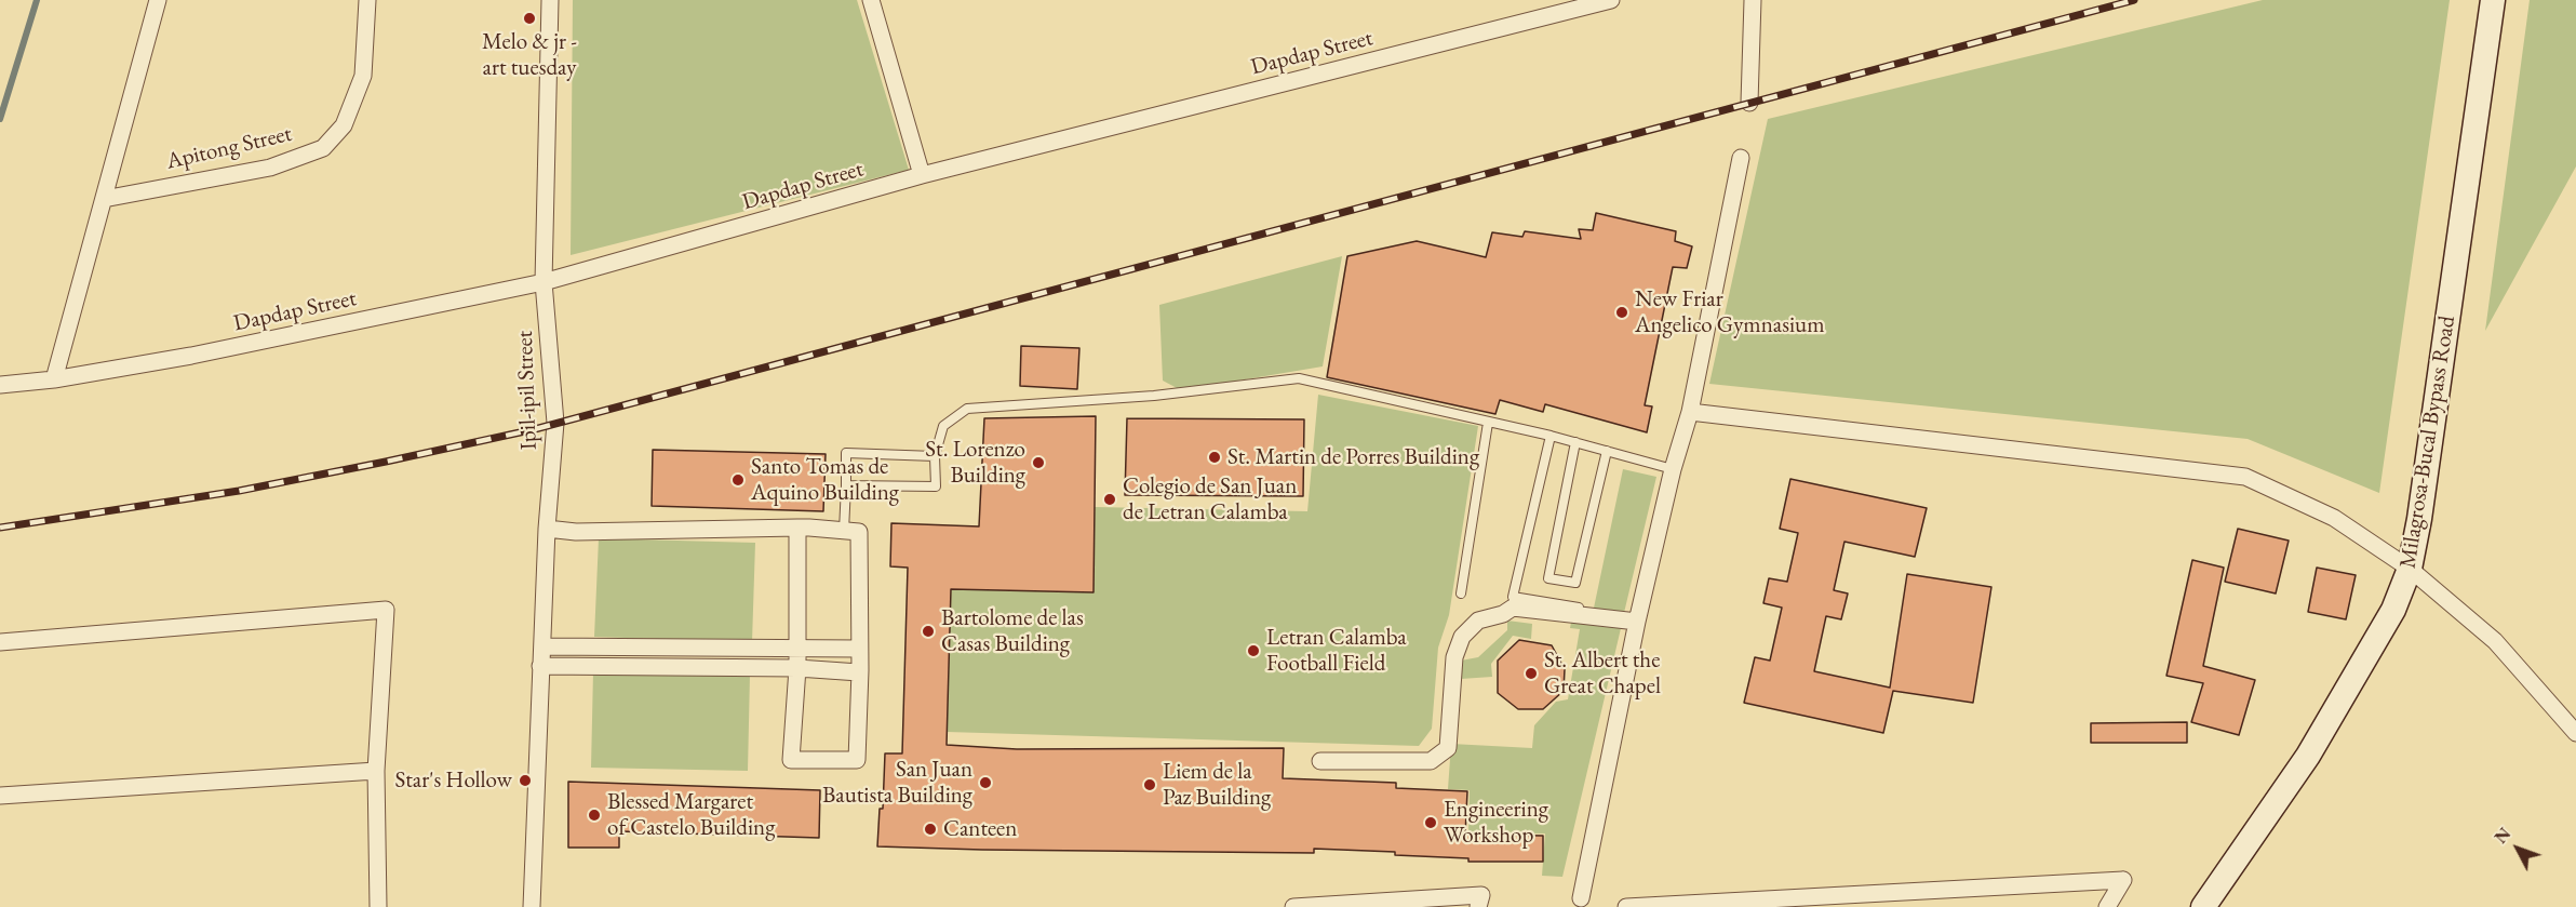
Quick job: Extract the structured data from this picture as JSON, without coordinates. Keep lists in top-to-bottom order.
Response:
{
  "streets": {
    "main road": ["Milagrosa-Bucal Bypass Road"],
    "street": ["Dapdap Street", "Apitong Street", "Ipil-ipil Street"]
  },
  "crossings": [
    ["Dapdap Street", "Ipil-ipil Street"]
  ],
  "places": [
    "Melo & jr - art tuesday",
    "New Friar Angelico Gymnasium",
    "St. Martin de Porres Building",
    "St. Lorenzo Building",
    "Santo Tomas de Aquino Building",
    "Colegio de San Juan de Letran Calamba",
    "Bartolome de las Casas Building",
    "Letran Calamba Football Field",
    "St. Albert the Great Chapel",
    "Star's Hollow",
    "San Juan Bautista Building",
    "Liem de la Paz Building",
    "Blessed Margaret of Castelo Building",
    "Engineering Workshop",
    "Canteen"
  ],
  "north": "top left"
}
